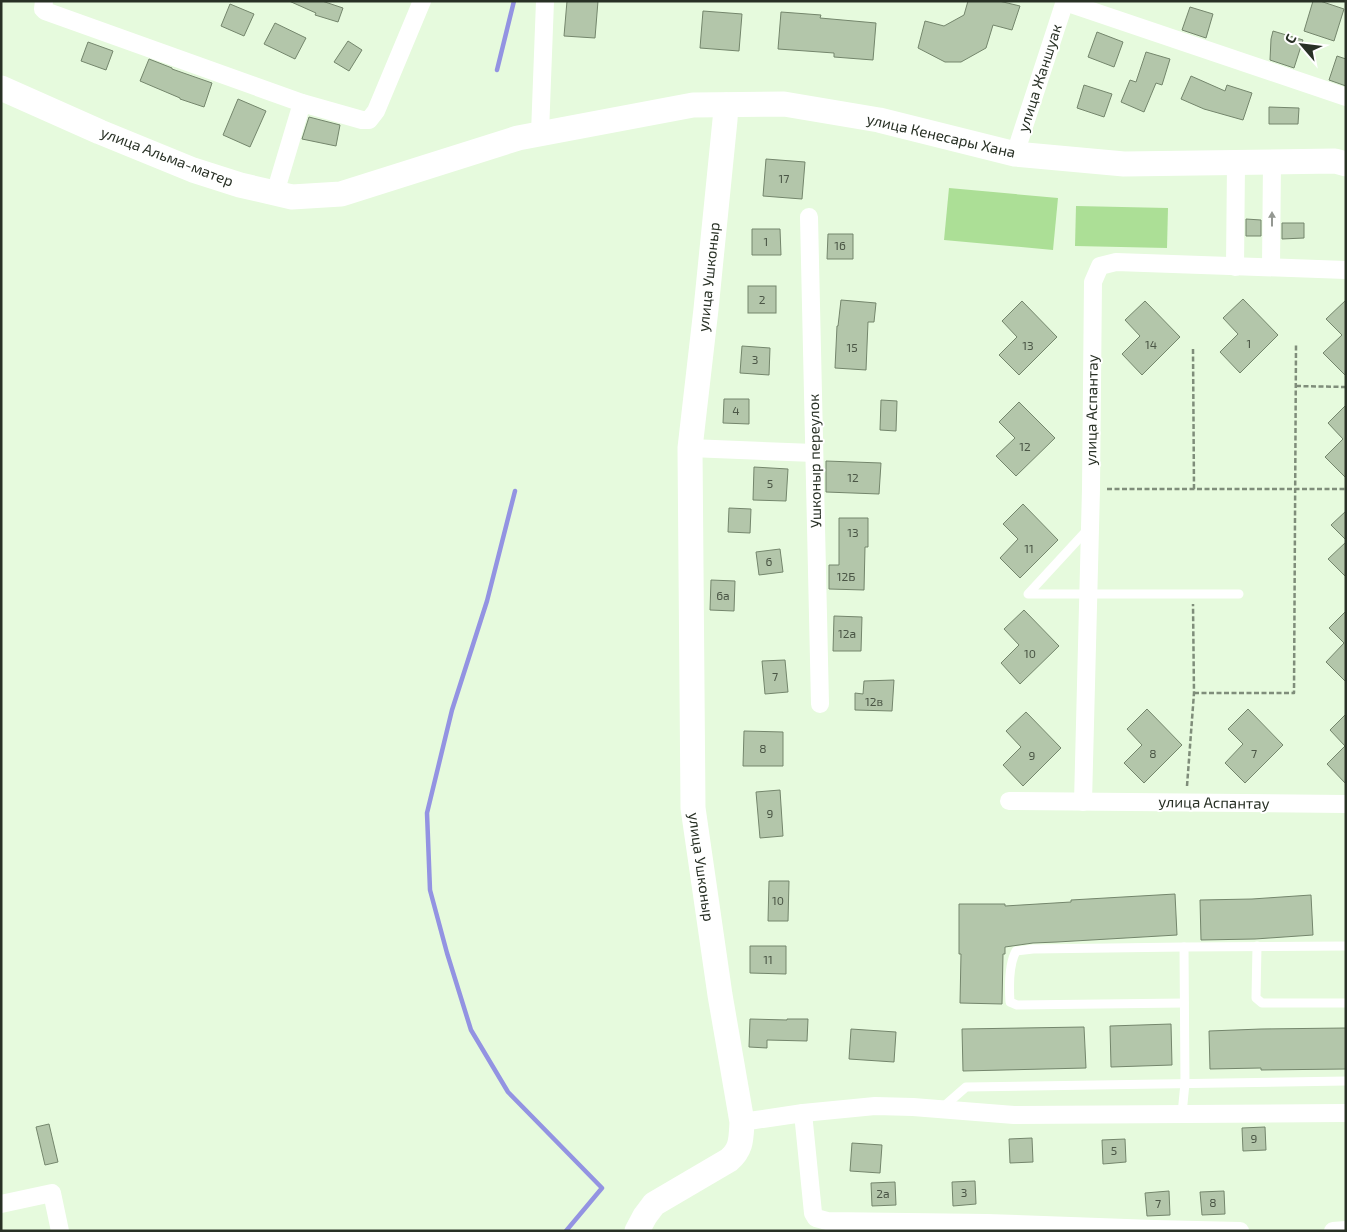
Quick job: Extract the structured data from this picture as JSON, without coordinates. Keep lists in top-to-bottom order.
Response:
{
  "streets": {
    "street": [
      "улица Жаншуак",
      "улица Кенесары Хана",
      "улица Альма-матер",
      "улица Ушконыр",
      "улица Аспантау",
      "Ушконыр переулок"
    ]
  },
  "crossings": [
    ["улица Жаншуак", "улица Кенесары Хана"],
    ["улица Кенесары Хана", "улица Альма-матер"],
    ["улица Кенесары Хана", "улица Ушконыр"]
  ],
  "house_numbers": [
    "17",
    "1",
    "16",
    "2",
    "1",
    "14",
    "13",
    "15",
    "3",
    "4",
    "12",
    "12",
    "5",
    "13",
    "11",
    "6",
    "12Б",
    "6а",
    "12а",
    "10",
    "7",
    "12в",
    "8",
    "8",
    "7",
    "9",
    "9",
    "10",
    "11",
    "9",
    "5",
    "3",
    "2а",
    "8",
    "7"
  ],
  "north": "top left"
}
